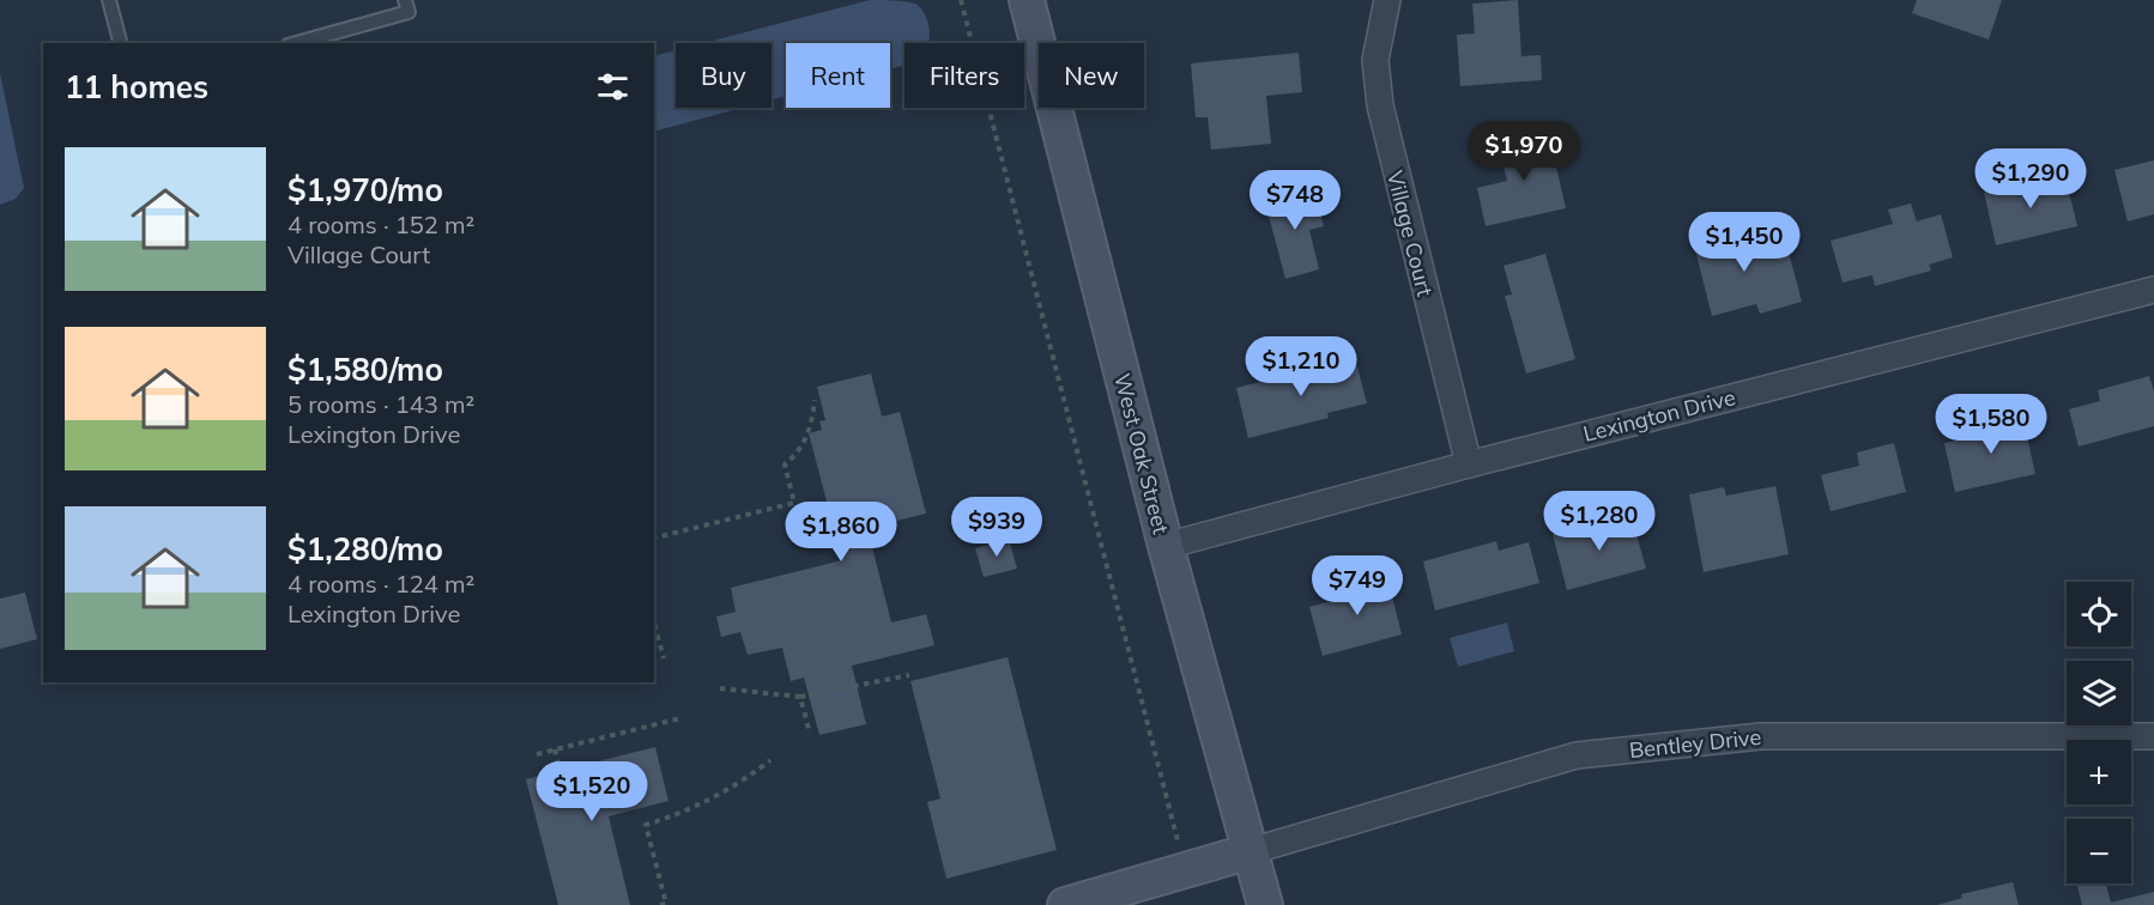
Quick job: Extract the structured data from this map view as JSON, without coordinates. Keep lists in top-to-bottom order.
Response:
{
  "streets": {
    "main road": ["West Oak Street"],
    "street": ["Village Court", "Lexington Drive", "Bentley Drive"]
  },
  "crossings": [
    ["Village Court", "Lexington Drive"],
    ["Lexington Drive", "West Oak Street"],
    ["West Oak Street", "Bentley Drive"]
  ],
  "page": {
    "chip": [
      "Buy",
      "Rent",
      "Filters",
      "New"
    ],
    "heading": "11 homes",
    "price": [
      "$1,970",
      "$1,290",
      "$748",
      "$1,450",
      "$1,210",
      "$1,580",
      "$1,280",
      "$939",
      "$1,860",
      "$749",
      "$1,520"
    ],
    "list": [
      {
        "name": "$1,970/mo",
        "note": "4 rooms · 152 m² · Village Court"
      },
      {
        "name": "$1,580/mo",
        "note": "5 rooms · 143 m² · Lexington Drive"
      },
      {
        "name": "$1,280/mo",
        "note": "4 rooms · 124 m² · Lexington Drive"
      }
    ],
    "map_buttons": ["+", "−"]
  }
}
